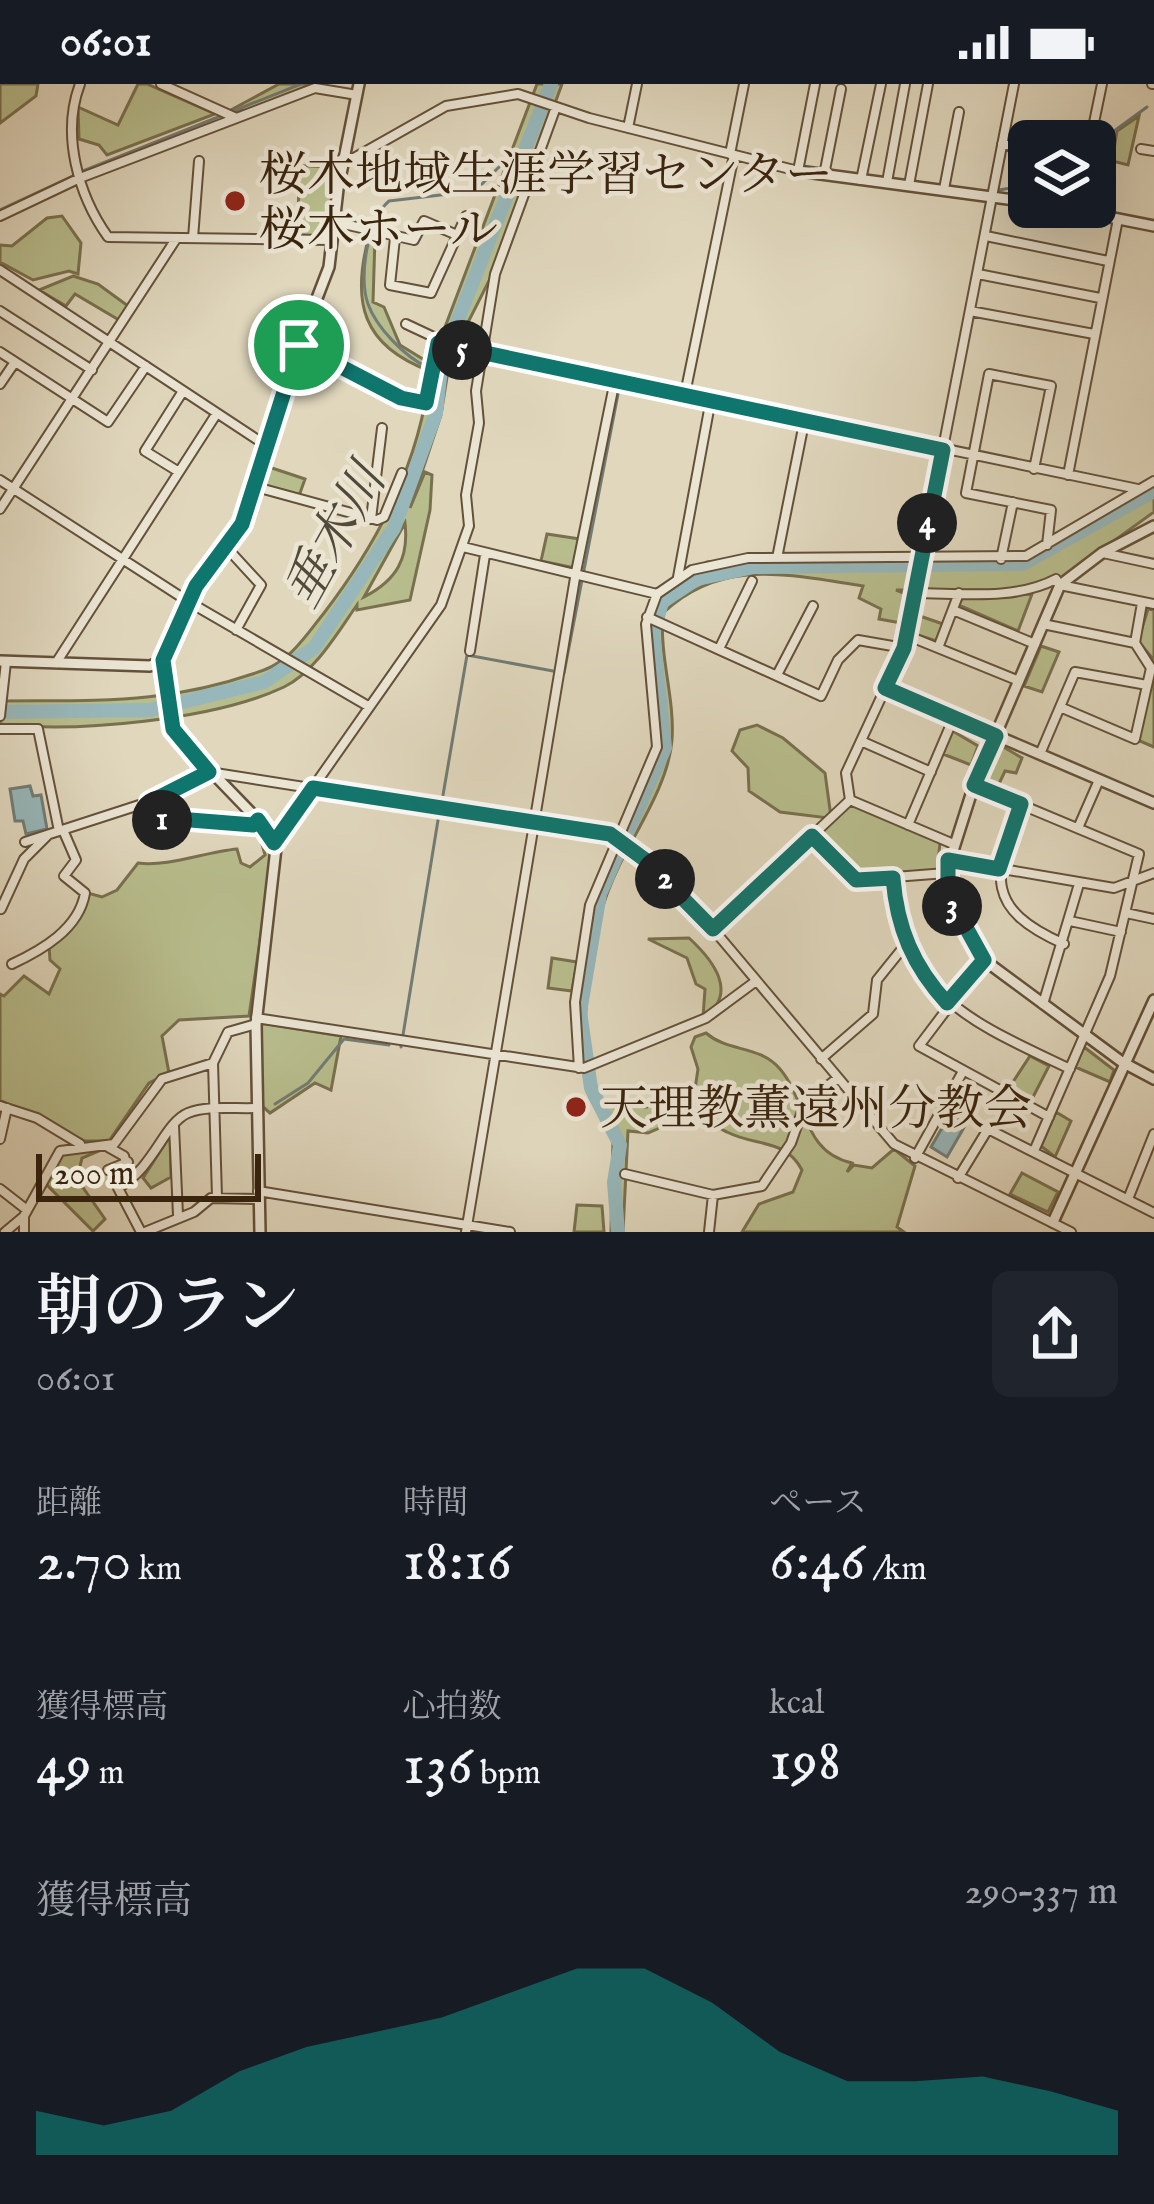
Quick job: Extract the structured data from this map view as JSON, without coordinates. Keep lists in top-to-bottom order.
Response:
{
  "water": ["垂木川"],
  "places": ["桜木地域生涯学習センター 桜木ホール", "天理教薫遠州分教会"],
  "scale_bar": "200 m",
  "page": {
    "status": "06:01",
    "pins": [
      "5",
      "4",
      "1",
      "2",
      "3"
    ],
    "scale": "200 m",
    "heading": ["朝のラン", "06:01"],
    "stats": [
      ["距離", "2.70 km"],
      ["時間", "18:16"],
      ["ペース", "6:46 /km"],
      ["獲得標高", "49 m"],
      ["心拍数", "136 bpm"],
      ["kcal", "198"]
    ],
    "chart": ["獲得標高", "290–337 m"]
  }
}
